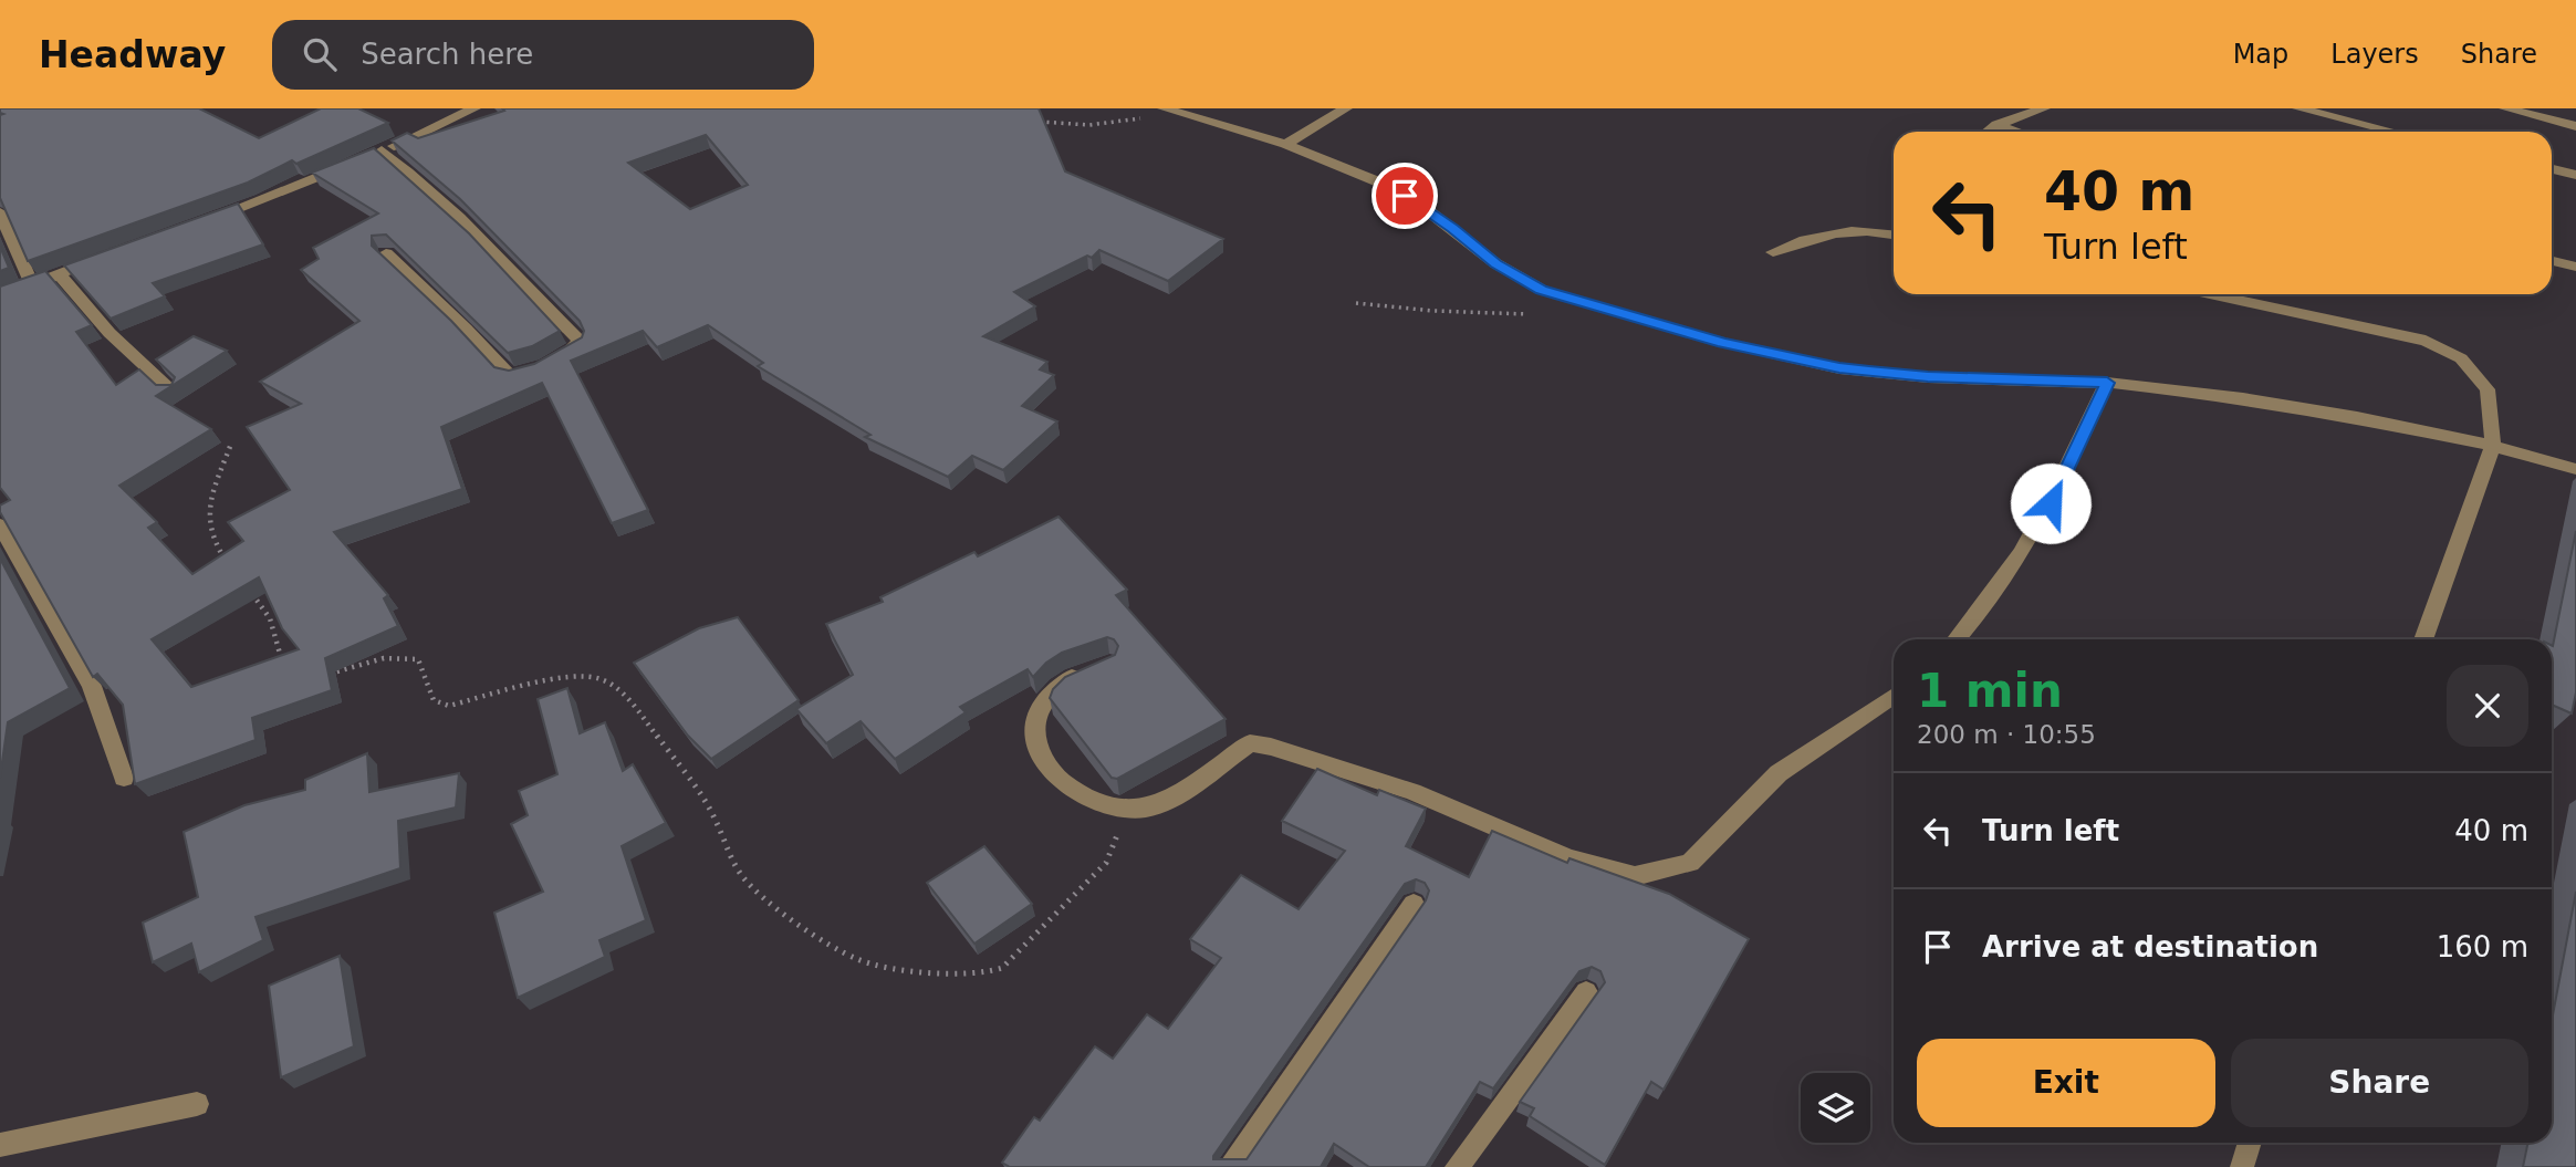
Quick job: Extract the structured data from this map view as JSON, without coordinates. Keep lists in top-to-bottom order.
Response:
{
  "page": {
    "header": "Headway",
    "search": "Search here",
    "nav": ["Map", "Layers", "Share"],
    "turn": ["40 m", "Turn left"],
    "heading": ["1 min", "200 m · 10:55"],
    "list": [
      {
        "name": "Turn left",
        "value": "40 m"
      },
      {
        "name": "Arrive at destination",
        "value": "160 m"
      }
    ],
    "buttons": ["Exit", "Share"]
  }
}
